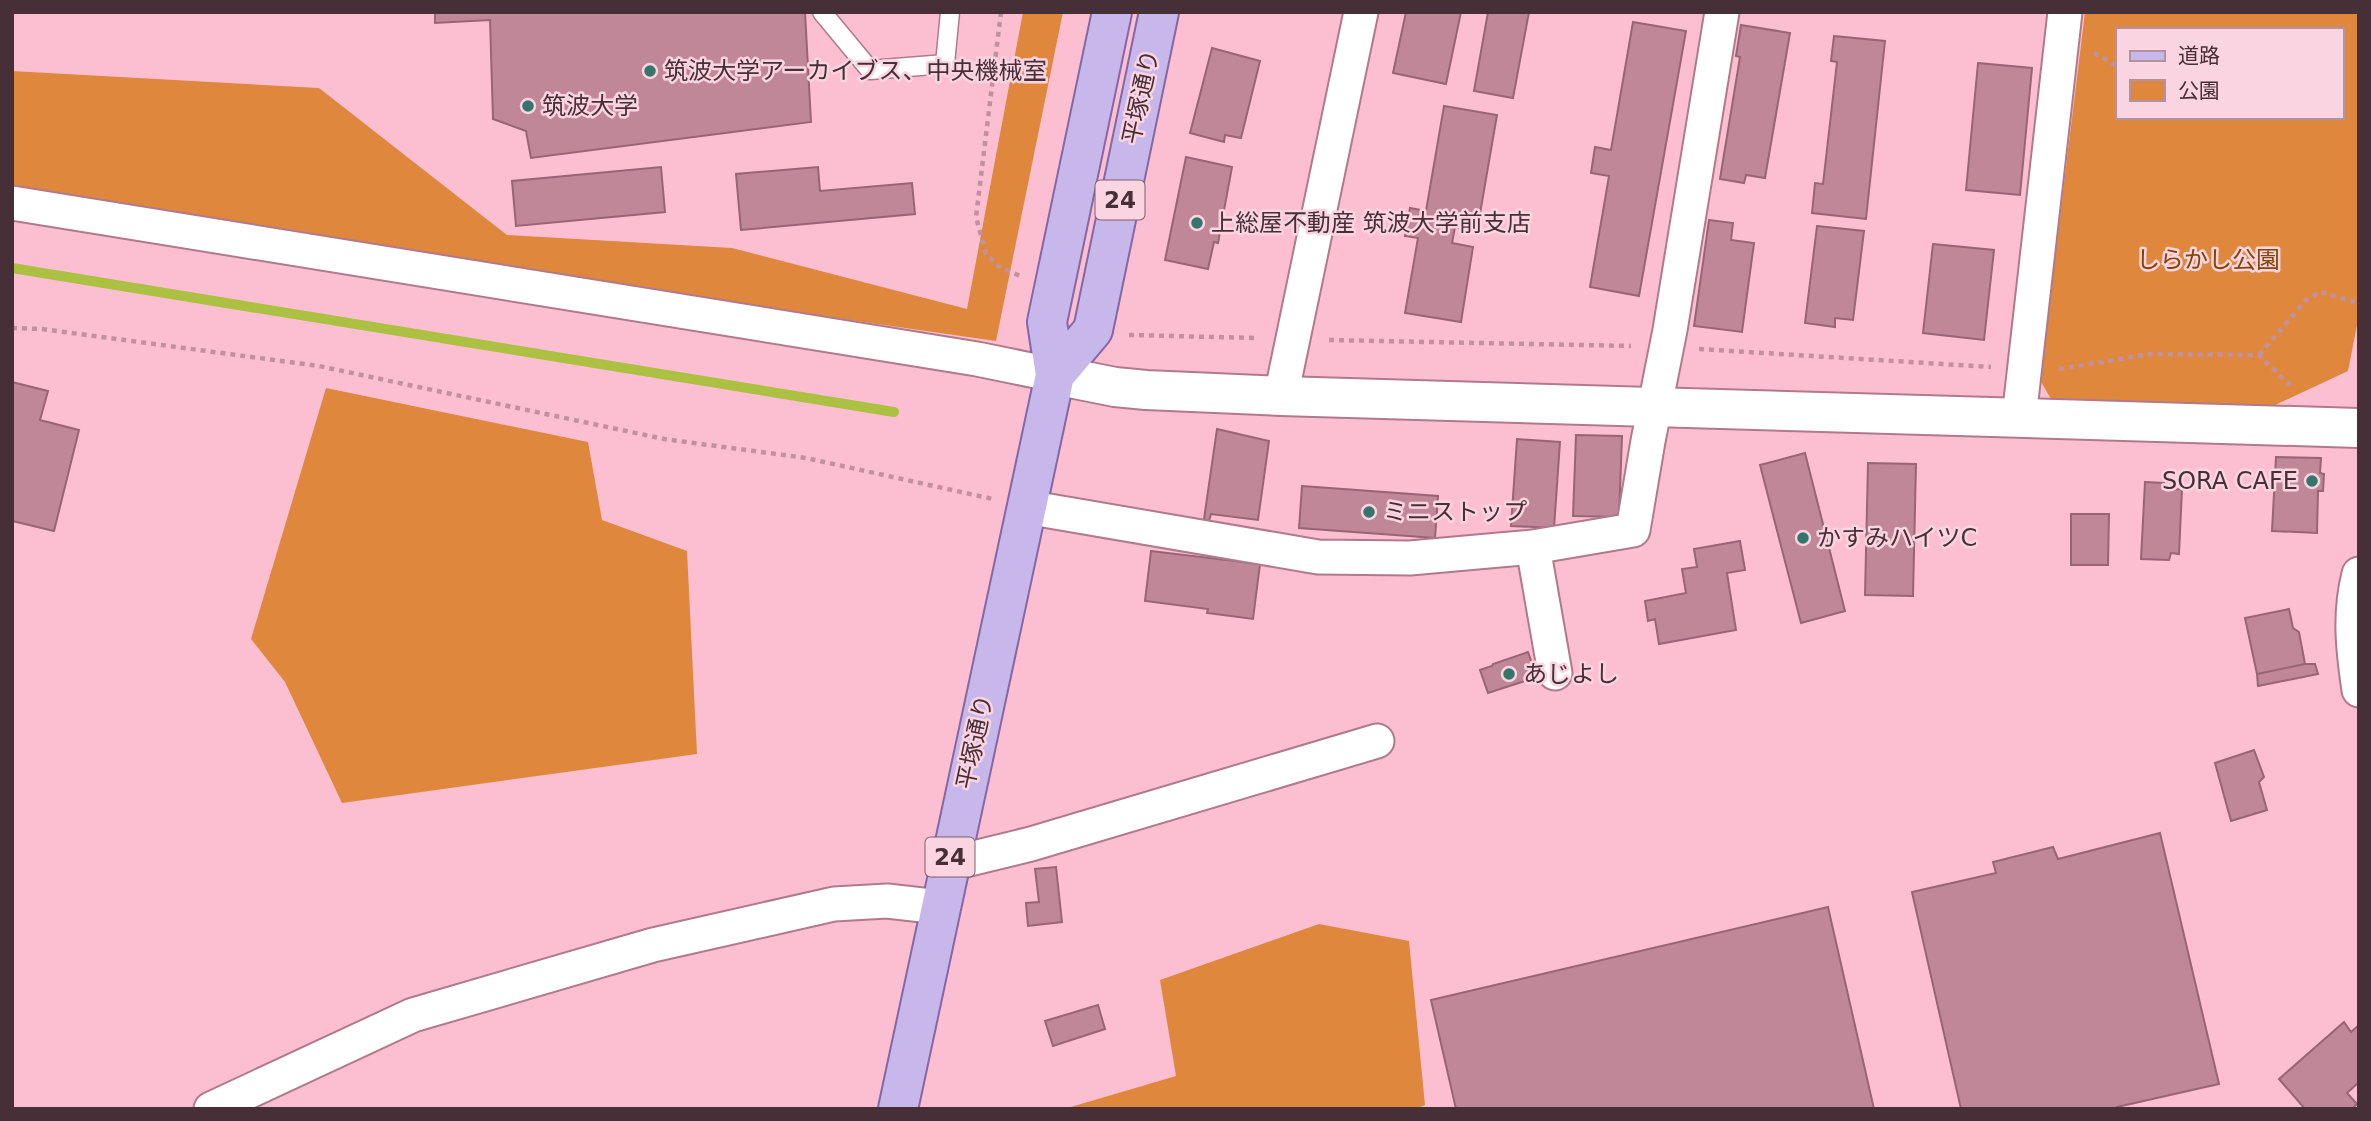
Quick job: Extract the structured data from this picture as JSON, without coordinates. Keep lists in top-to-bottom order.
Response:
{
  "streets": {
    "main road": ["平塚通り", "24"]
  },
  "parks": ["しらかし公園"],
  "places": [
    "筑波大学アーカイブス、中央機械室",
    "筑波大学",
    "上総屋不動産 筑波大学前支店",
    "SORA CAFE",
    "ミニストップ",
    "かすみハイツC",
    "あじよし"
  ],
  "legend": ["道路", "公園"]
}
